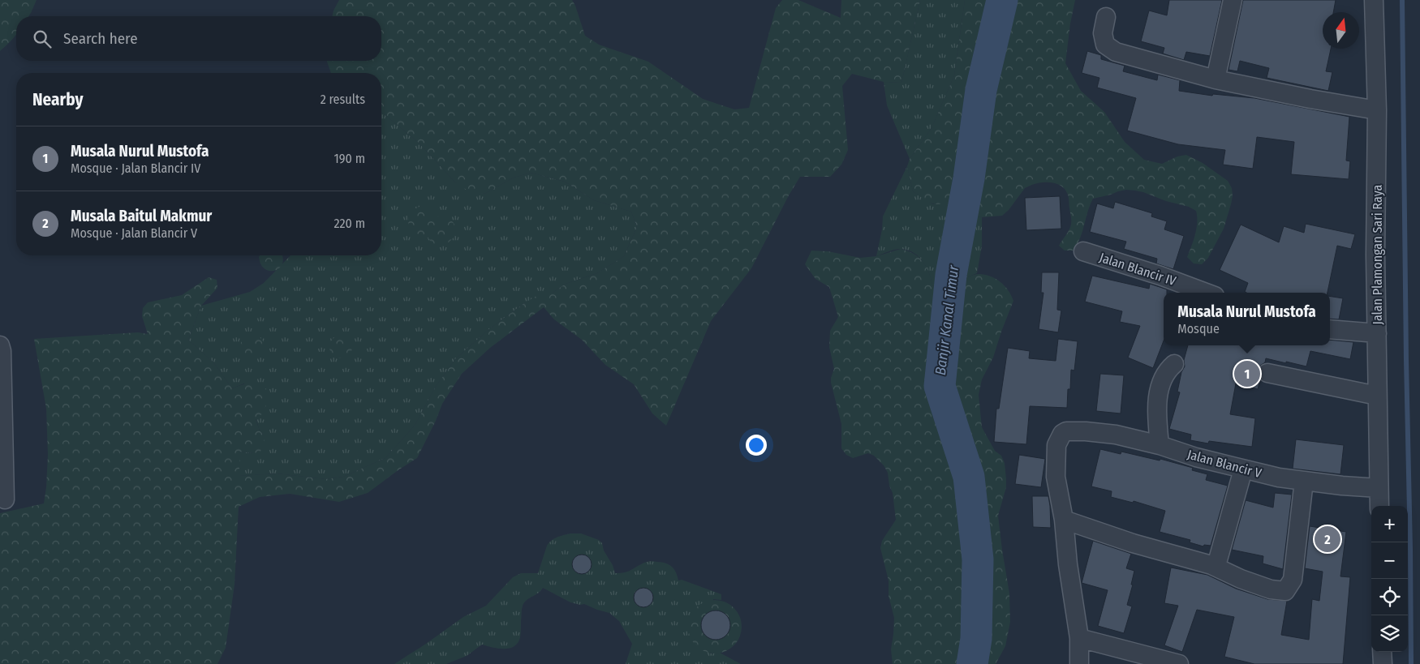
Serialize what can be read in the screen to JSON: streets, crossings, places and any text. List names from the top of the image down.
{
  "streets": {
    "street": ["Jalan Plamongan Sari Raya", "Jalan Blancir IV", "Jalan Blancir V"]
  },
  "crossings": [
    ["Jalan Plamongan Sari Raya", "Jalan Blancir V"]
  ],
  "water": ["Banjir Kanal Timur"],
  "north": "top",
  "page": {
    "search": "Search here",
    "heading": ["Nearby", "2 results"],
    "list": [
      {
        "mark": "1",
        "name": "Musala Nurul Mustofa",
        "note": "Mosque · Jalan Blancir IV",
        "value": "190 m"
      },
      {
        "mark": "2",
        "name": "Musala Baitul Makmur",
        "note": "Mosque · Jalan Blancir V",
        "value": "220 m"
      }
    ],
    "popup": ["Musala Nurul Mustofa", "Mosque"],
    "pins": ["1", "2"],
    "map_buttons": ["+", "−"]
  }
}
